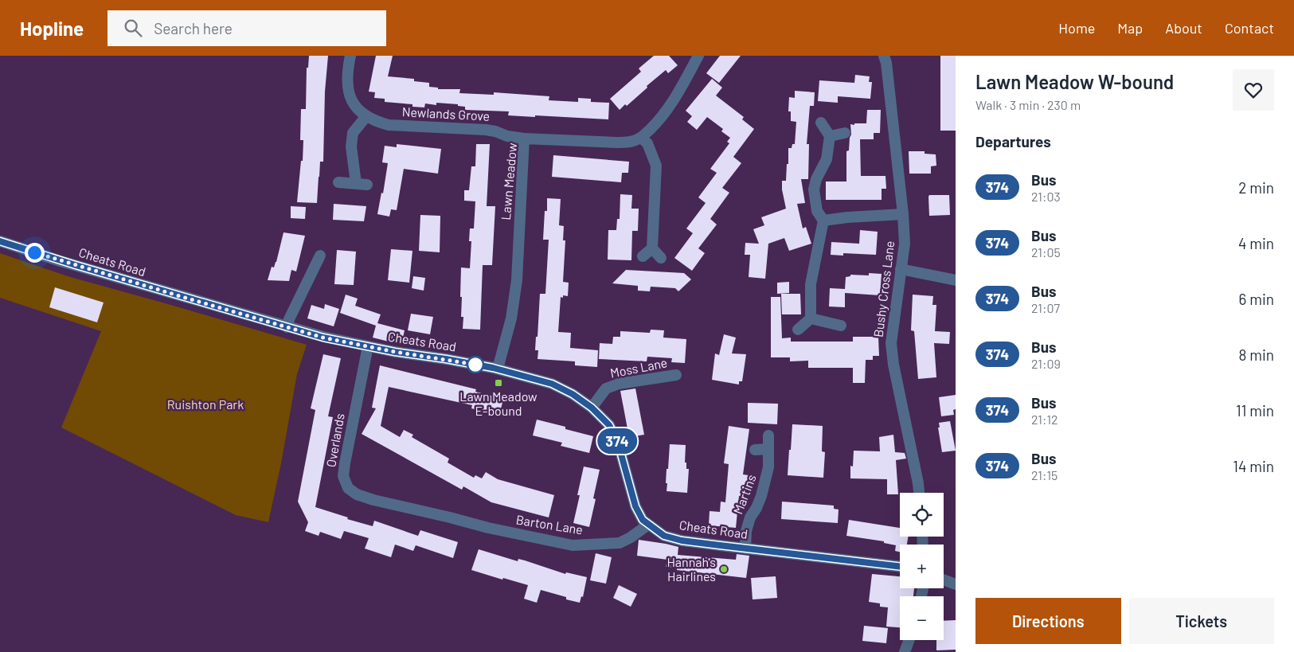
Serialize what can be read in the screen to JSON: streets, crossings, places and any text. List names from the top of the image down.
{
  "streets": {
    "street": [
      "Newlands Grove",
      "Lawn Meadow",
      "Cheats Road",
      "Bushy Cross Lane",
      "Moss Lane",
      "Overlands",
      "Martins",
      "Barton Lane"
    ]
  },
  "crossings": [
    ["Newlands Grove", "Lawn Meadow"],
    ["Lawn Meadow", "Cheats Road"],
    ["Cheats Road", "Moss Lane"],
    ["Cheats Road", "Overlands"],
    ["Cheats Road", "Martins"],
    ["Cheats Road", "Barton Lane"],
    ["Overlands", "Barton Lane"]
  ],
  "parks": ["Ruishton Park"],
  "places": {
    "transit": ["Lawn Meadow E-bound"],
    "other": ["Hannah's Hairlines"]
  },
  "lines": ["bus line 374"],
  "page": {
    "header": "Hopline",
    "search": "Search here",
    "nav": [
      "Home",
      "Map",
      "About",
      "Contact"
    ],
    "on_map": "374",
    "heading": [
      ["Lawn Meadow W-bound", "Walk · 3 min · 230 m"],
      "Departures"
    ],
    "list": [
      {
        "mark": "374",
        "name": "Bus",
        "note": "21:03",
        "value": "2 min"
      },
      {
        "mark": "374",
        "name": "Bus",
        "note": "21:05",
        "value": "4 min"
      },
      {
        "mark": "374",
        "name": "Bus",
        "note": "21:07",
        "value": "6 min"
      },
      {
        "mark": "374",
        "name": "Bus",
        "note": "21:09",
        "value": "8 min"
      },
      {
        "mark": "374",
        "name": "Bus",
        "note": "21:12",
        "value": "11 min"
      },
      {
        "mark": "374",
        "name": "Bus",
        "note": "21:15",
        "value": "14 min"
      }
    ],
    "map_buttons": ["+", "−"],
    "buttons": ["Directions", "Tickets"]
  }
}
